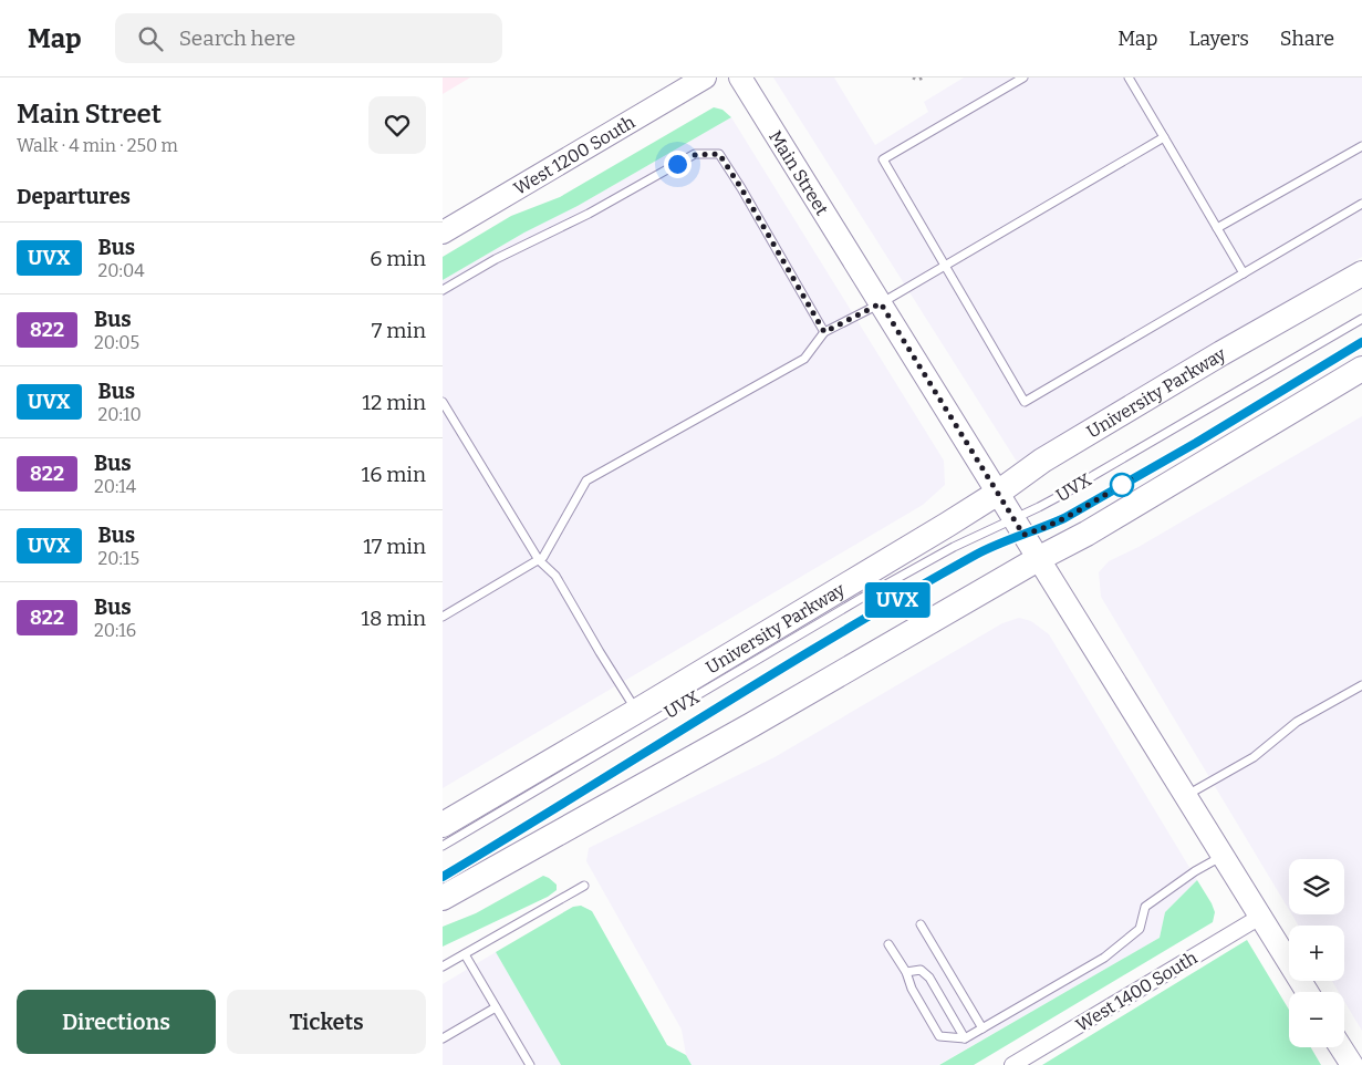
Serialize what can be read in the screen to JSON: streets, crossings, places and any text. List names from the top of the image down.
{
  "streets": {
    "main road": ["University Parkway"],
    "street": ["West 1200 South", "Main Street", "West 1400 South"],
    "lane": ["UVX"]
  },
  "crossings": [
    ["Main Street", "University Parkway"],
    ["Main Street", "UVX"],
    ["Main Street", "West 1400 South"]
  ],
  "lines": ["bus line UVX"],
  "page": {
    "header": "Map",
    "search": "Search here",
    "nav": ["Map", "Layers", "Share"],
    "heading": [
      ["Main Street", "Walk · 4 min · 250 m"],
      "Departures"
    ],
    "on_map": "UVX",
    "list": [
      {
        "mark": "UVX",
        "name": "Bus",
        "note": "20:04",
        "value": "6 min"
      },
      {
        "mark": "822",
        "name": "Bus",
        "note": "20:05",
        "value": "7 min"
      },
      {
        "mark": "UVX",
        "name": "Bus",
        "note": "20:10",
        "value": "12 min"
      },
      {
        "mark": "822",
        "name": "Bus",
        "note": "20:14",
        "value": "16 min"
      },
      {
        "mark": "UVX",
        "name": "Bus",
        "note": "20:15",
        "value": "17 min"
      },
      {
        "mark": "822",
        "name": "Bus",
        "note": "20:16",
        "value": "18 min"
      }
    ],
    "map_buttons": ["+", "−"],
    "buttons": ["Directions", "Tickets"]
  }
}
